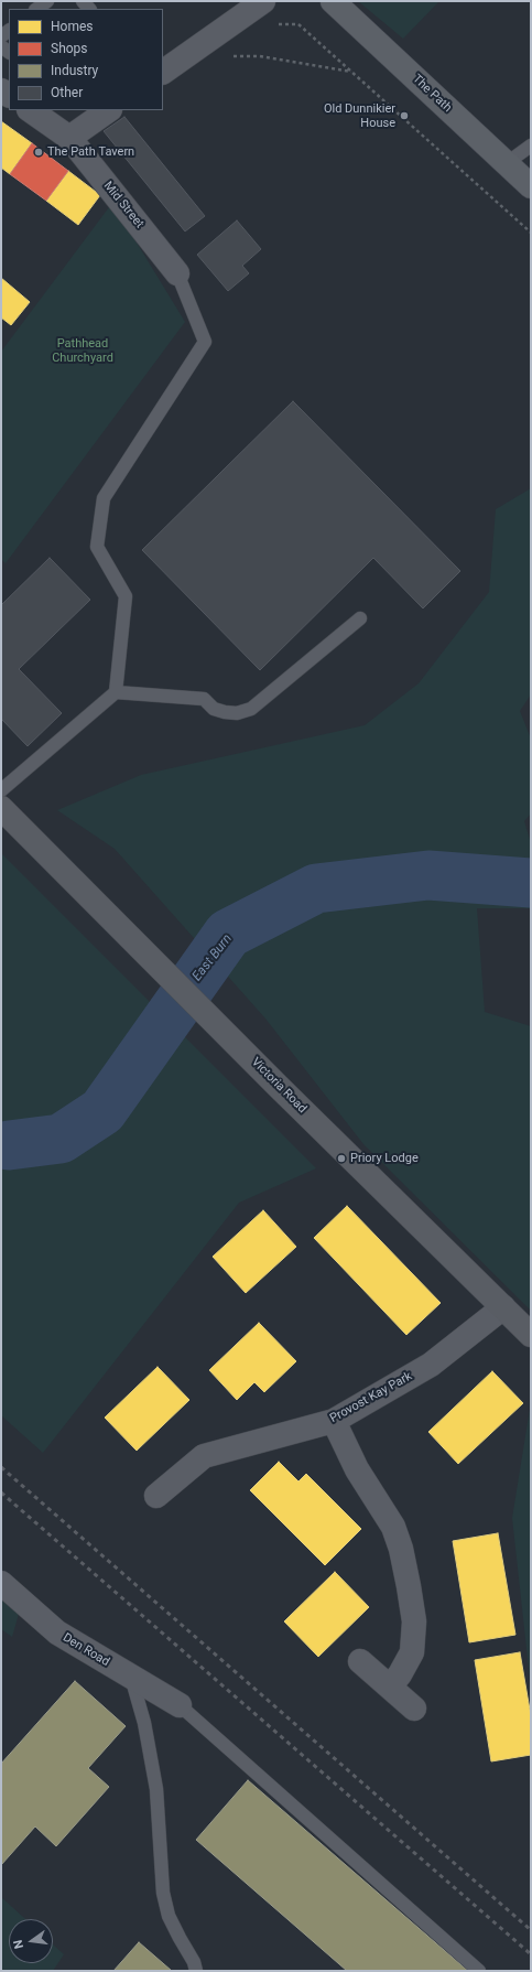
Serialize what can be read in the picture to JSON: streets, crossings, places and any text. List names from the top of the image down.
{
  "streets": {
    "main road": ["The Path", "Victoria Road"],
    "street": ["Mid Street", "Provost Kay Park", "Den Road"]
  },
  "crossings": [
    ["Victoria Road", "Provost Kay Park"]
  ],
  "water": ["East Burn"],
  "parks": ["Pathhead Churchyard"],
  "places": ["Old Dunnikier House", "The Path Tavern", "Priory Lodge"],
  "legend": [
    "Homes",
    "Shops",
    "Industry",
    "Other"
  ],
  "north": "left"
}
